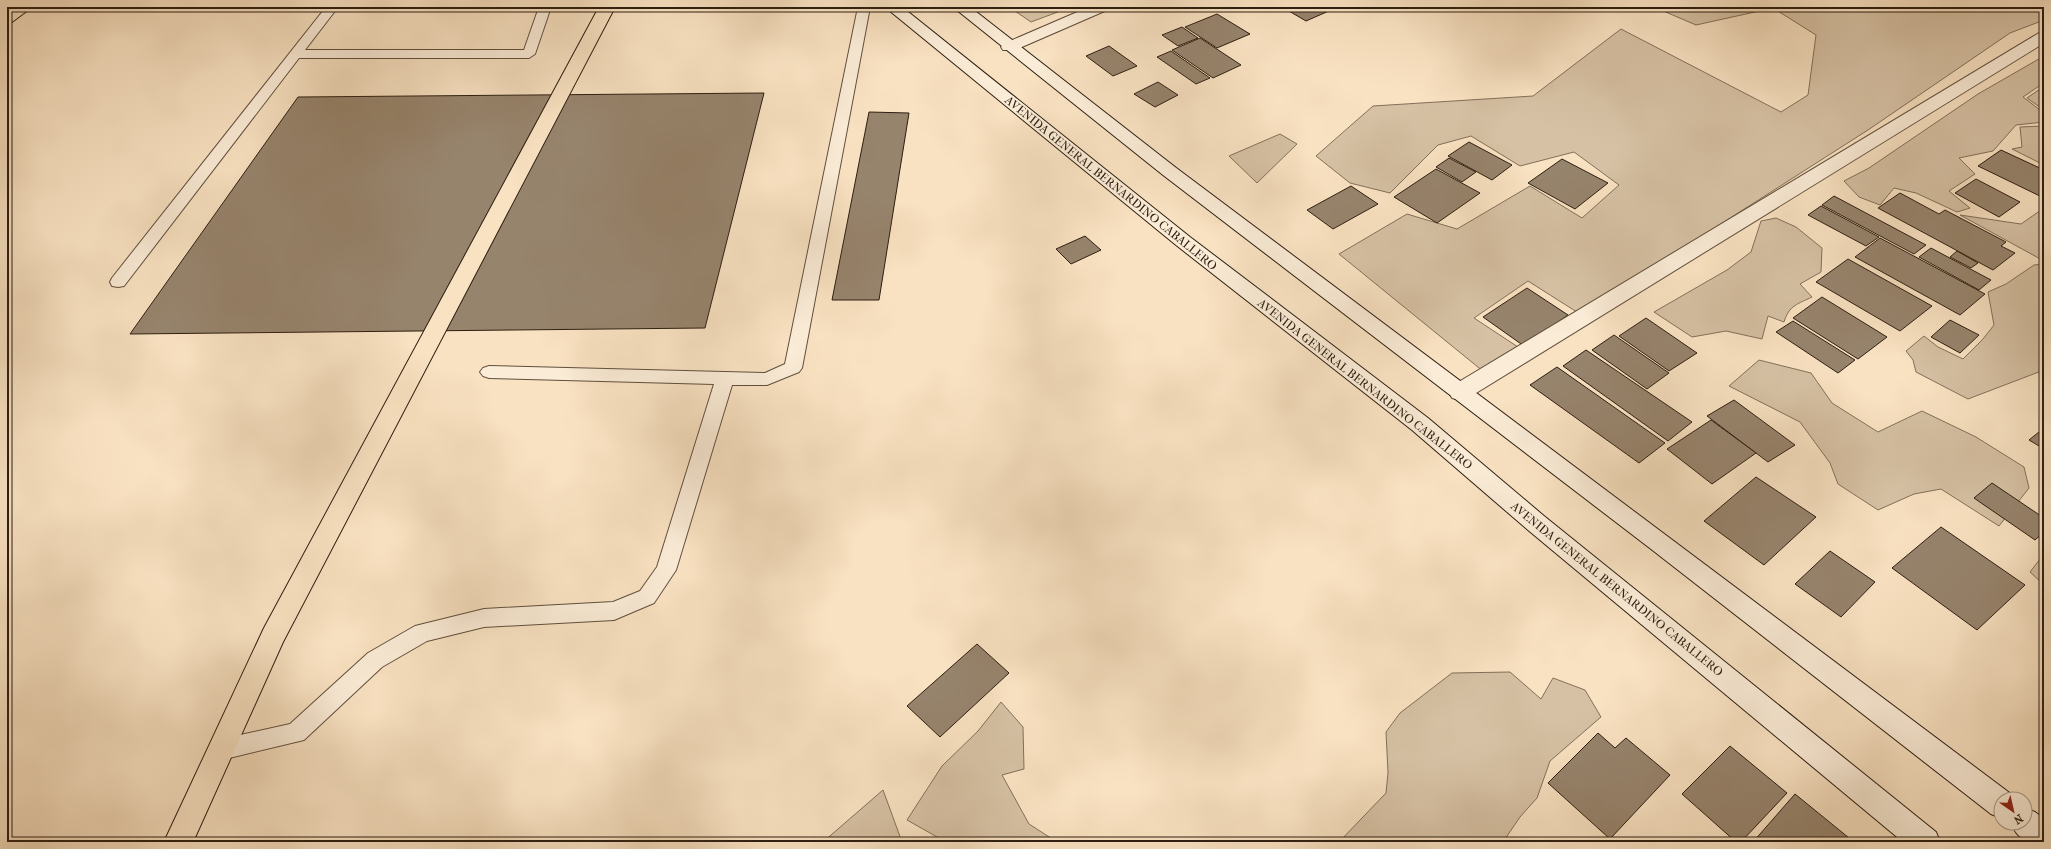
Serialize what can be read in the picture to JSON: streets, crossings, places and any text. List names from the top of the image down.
{
  "streets": {
    "main road": ["AVENIDA GENERAL BERNARDINO CABALLERO"]
  },
  "north": "bottom right"
}
